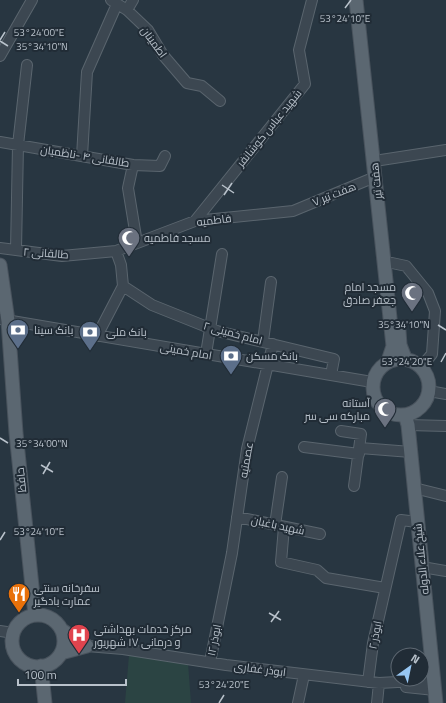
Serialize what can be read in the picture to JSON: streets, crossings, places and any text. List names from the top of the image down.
{
  "streets": {
    "main road": ["هفت تیر", "حافظ", "شیخ علاء الدوله"],
    "street": [
      "اطمینان",
      "شهید عباس کوشانفر",
      "طالقانی ۴ -ناظمیان",
      "هفت تیر ۷",
      "فاطمیه",
      "طالقانی ۲",
      "امام خمینی ۲",
      "امام خمینی",
      "عصمتیه",
      "شهید باغبان",
      "ابوذر ۲",
      "ابوذر ۱۲",
      "ابوذر غفاری"
    ]
  },
  "crossings": [
    ["شهید عباس کوشانفر", "فاطمیه"],
    ["هفت تیر", "هفت تیر ۷"],
    ["هفت تیر", "امام خمینی"],
    ["هفت تیر", "شیخ علاء الدوله"],
    ["هفت تیر ۷", "فاطمیه"],
    ["فاطمیه", "طالقانی ۲"],
    ["امام خمینی ۲", "امام خمینی"],
    ["امام خمینی ۲", "عصمتیه"],
    ["امام خمینی", "عصمتیه"],
    ["امام خمینی", "حافظ"],
    ["امام خمینی", "شیخ علاء الدوله"],
    ["عصمتیه", "شهید باغبان"],
    ["عصمتیه", "ابوذر ۱۲"],
    ["شیخ علاء الدوله", "ابوذر ۲"],
    ["شیخ علاء الدوله", "ابوذر غفاری"],
    ["ابوذر ۲", "ابوذر غفاری"],
    ["ابوذر ۱۲", "ابوذر غفاری"]
  ],
  "places": {
    "mosque": ["مسجد فاطمیه", "مسجد امام جعفر صادق", "آستانه مبارکه سی سر"],
    "bank": ["بانک سینا", "بانک ملی", "بانک مسکن"],
    "restaurant": ["سفرخانه سنتی عمارت بادگیر"],
    "hospital": ["مرکز خدمات بهداشتی و درمانی ۱۷ شهریور"]
  },
  "scale_bar": "100 m",
  "north": "top right",
  "coordinates": [
    "53°24'10\"E",
    "53°24'00\"E",
    "35°34'10\"N",
    "53°24'20\"E",
    "35°34'00\"N"
  ]
}
